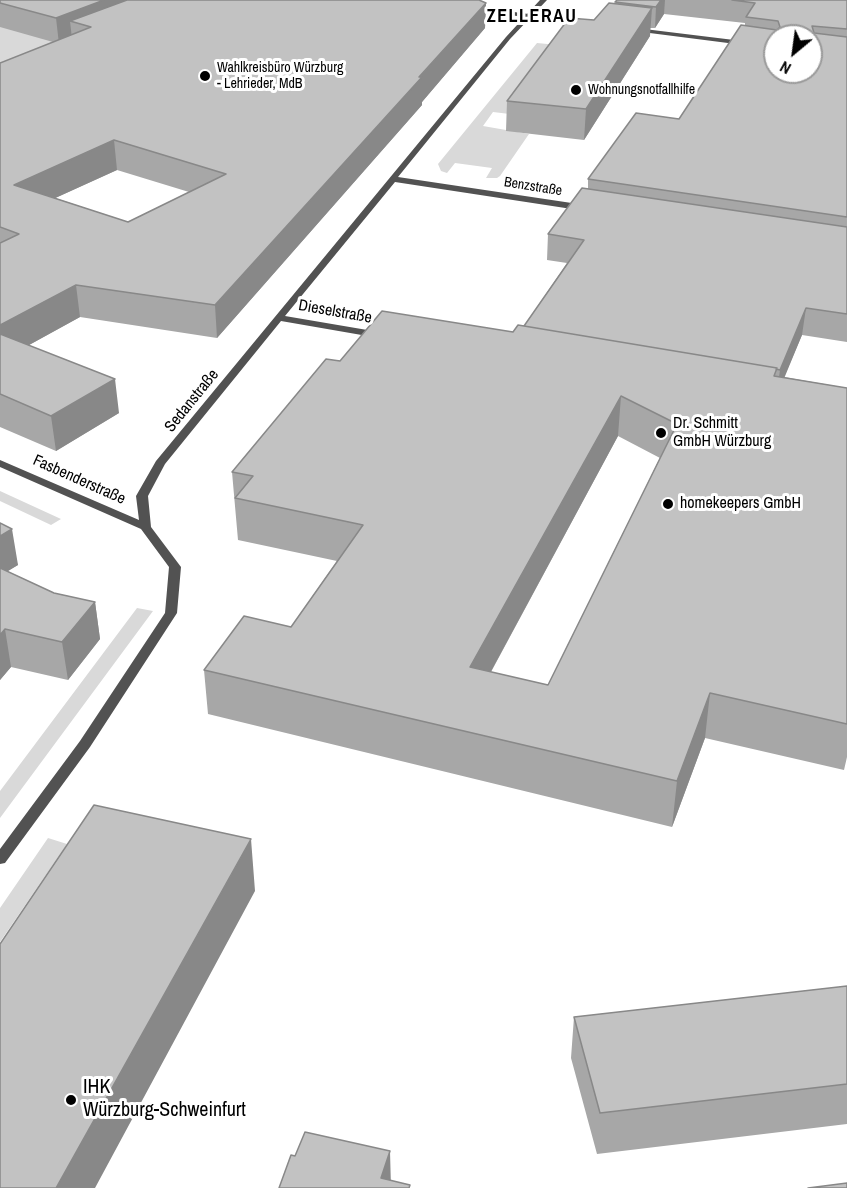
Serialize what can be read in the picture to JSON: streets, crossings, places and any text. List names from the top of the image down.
{
  "streets": {
    "street": [
      "Benzstraße",
      "Dieselstraße",
      "Sedanstraße",
      "Fasbenderstraße"
    ]
  },
  "crossings": [
    ["Benzstraße", "Sedanstraße"],
    ["Dieselstraße", "Sedanstraße"],
    ["Sedanstraße", "Fasbenderstraße"]
  ],
  "districts": ["ZELLERAU"],
  "places": [
    "Wahlkreisbüro Würzburg - Lehrieder, MdB",
    "Wohnungsnotfallhilfe",
    "Dr. Schmitt GmbH Würzburg",
    "homekeepers GmbH",
    "IHK Würzburg-Schweinfurt"
  ],
  "north": "bottom left"
}
